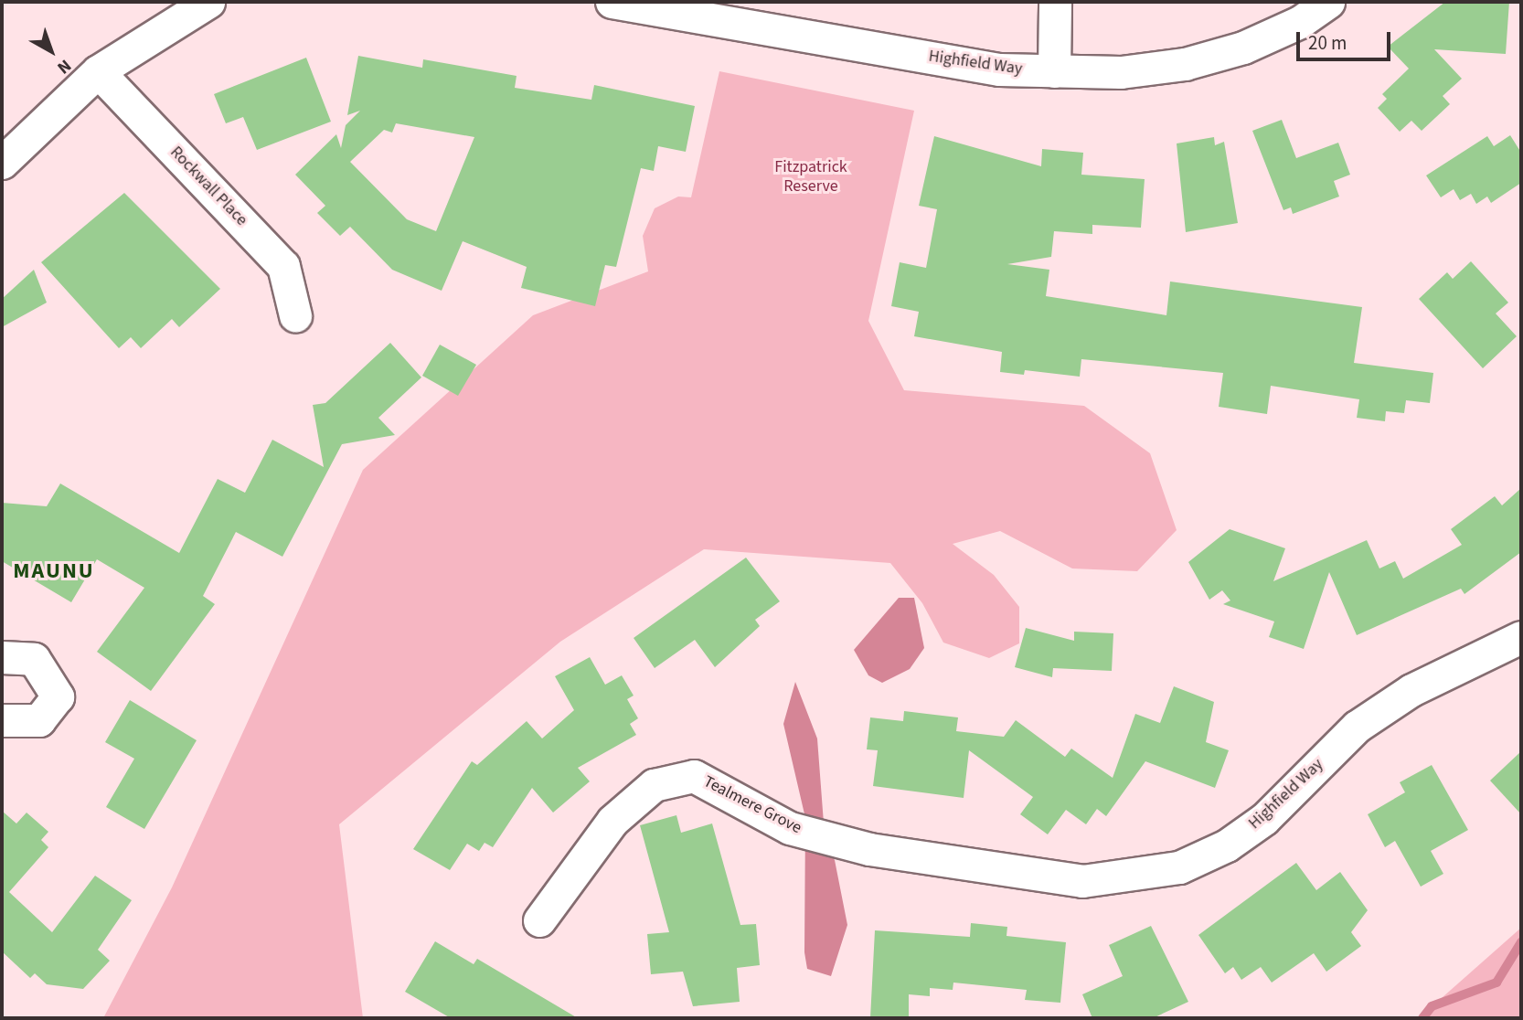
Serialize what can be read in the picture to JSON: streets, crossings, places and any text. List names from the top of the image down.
{
  "streets": {
    "street": ["Highfield Way", "Rockwall Place", "Tealmere Grove"]
  },
  "crossings": [
    ["Highfield Way", "Tealmere Grove"]
  ],
  "districts": ["MAUNU"],
  "parks": ["Fitzpatrick Reserve"],
  "scale_bar": "20 m",
  "north": "bottom right"
}
